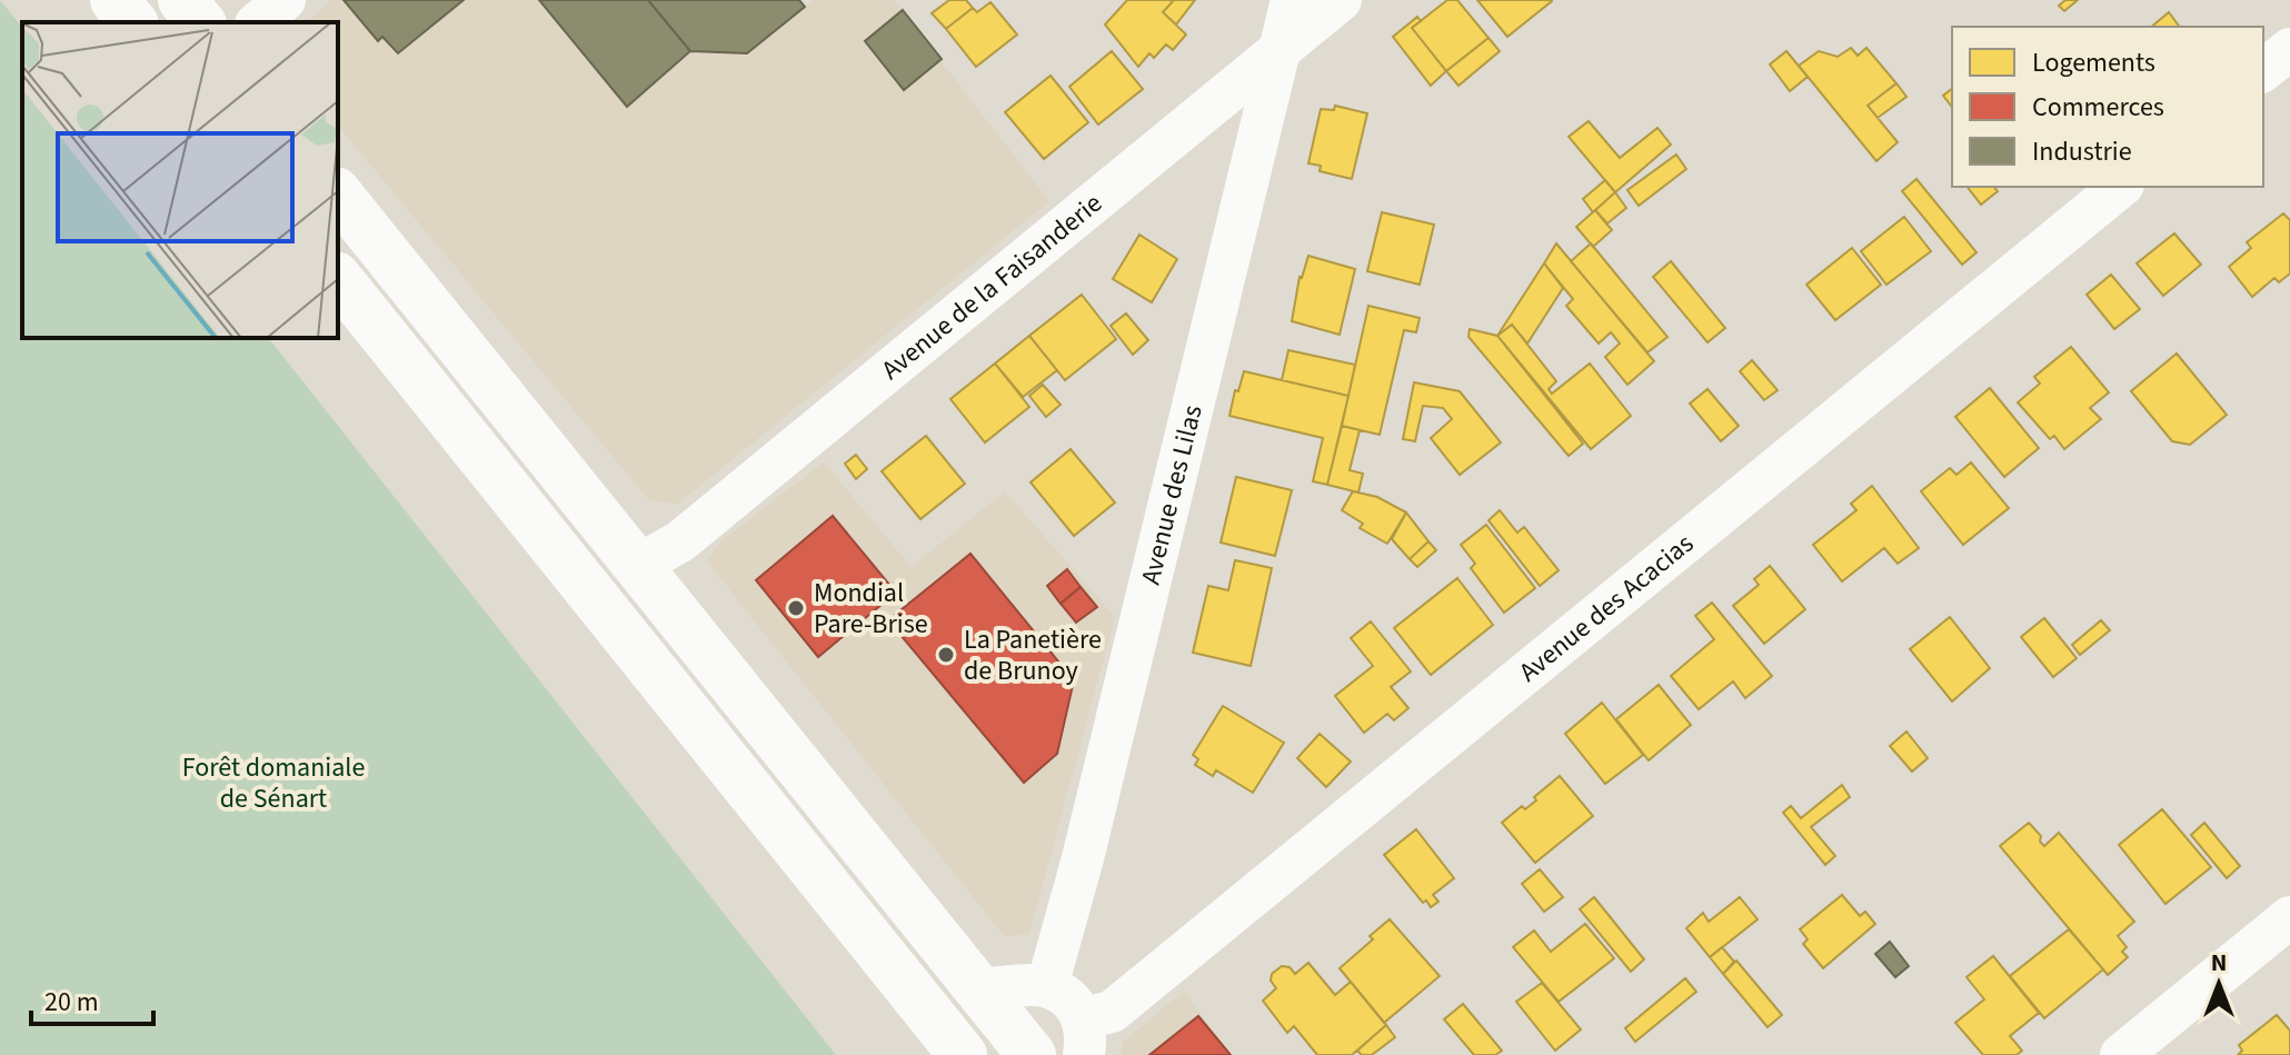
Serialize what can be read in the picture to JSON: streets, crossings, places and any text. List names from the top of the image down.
{
  "streets": {
    "street": ["Avenue de la Faisanderie", "Avenue des Lilas", "Avenue des Acacias"]
  },
  "crossings": [
    ["Avenue de la Faisanderie", "Avenue des Lilas"]
  ],
  "parks": ["Forêt domaniale de Sénart"],
  "places": ["Mondial Pare-Brise", "La Panetière de Brunoy"],
  "legend": ["Logements", "Commerces", "Industrie"],
  "scale_bar": "20 m",
  "north": "top"
}
